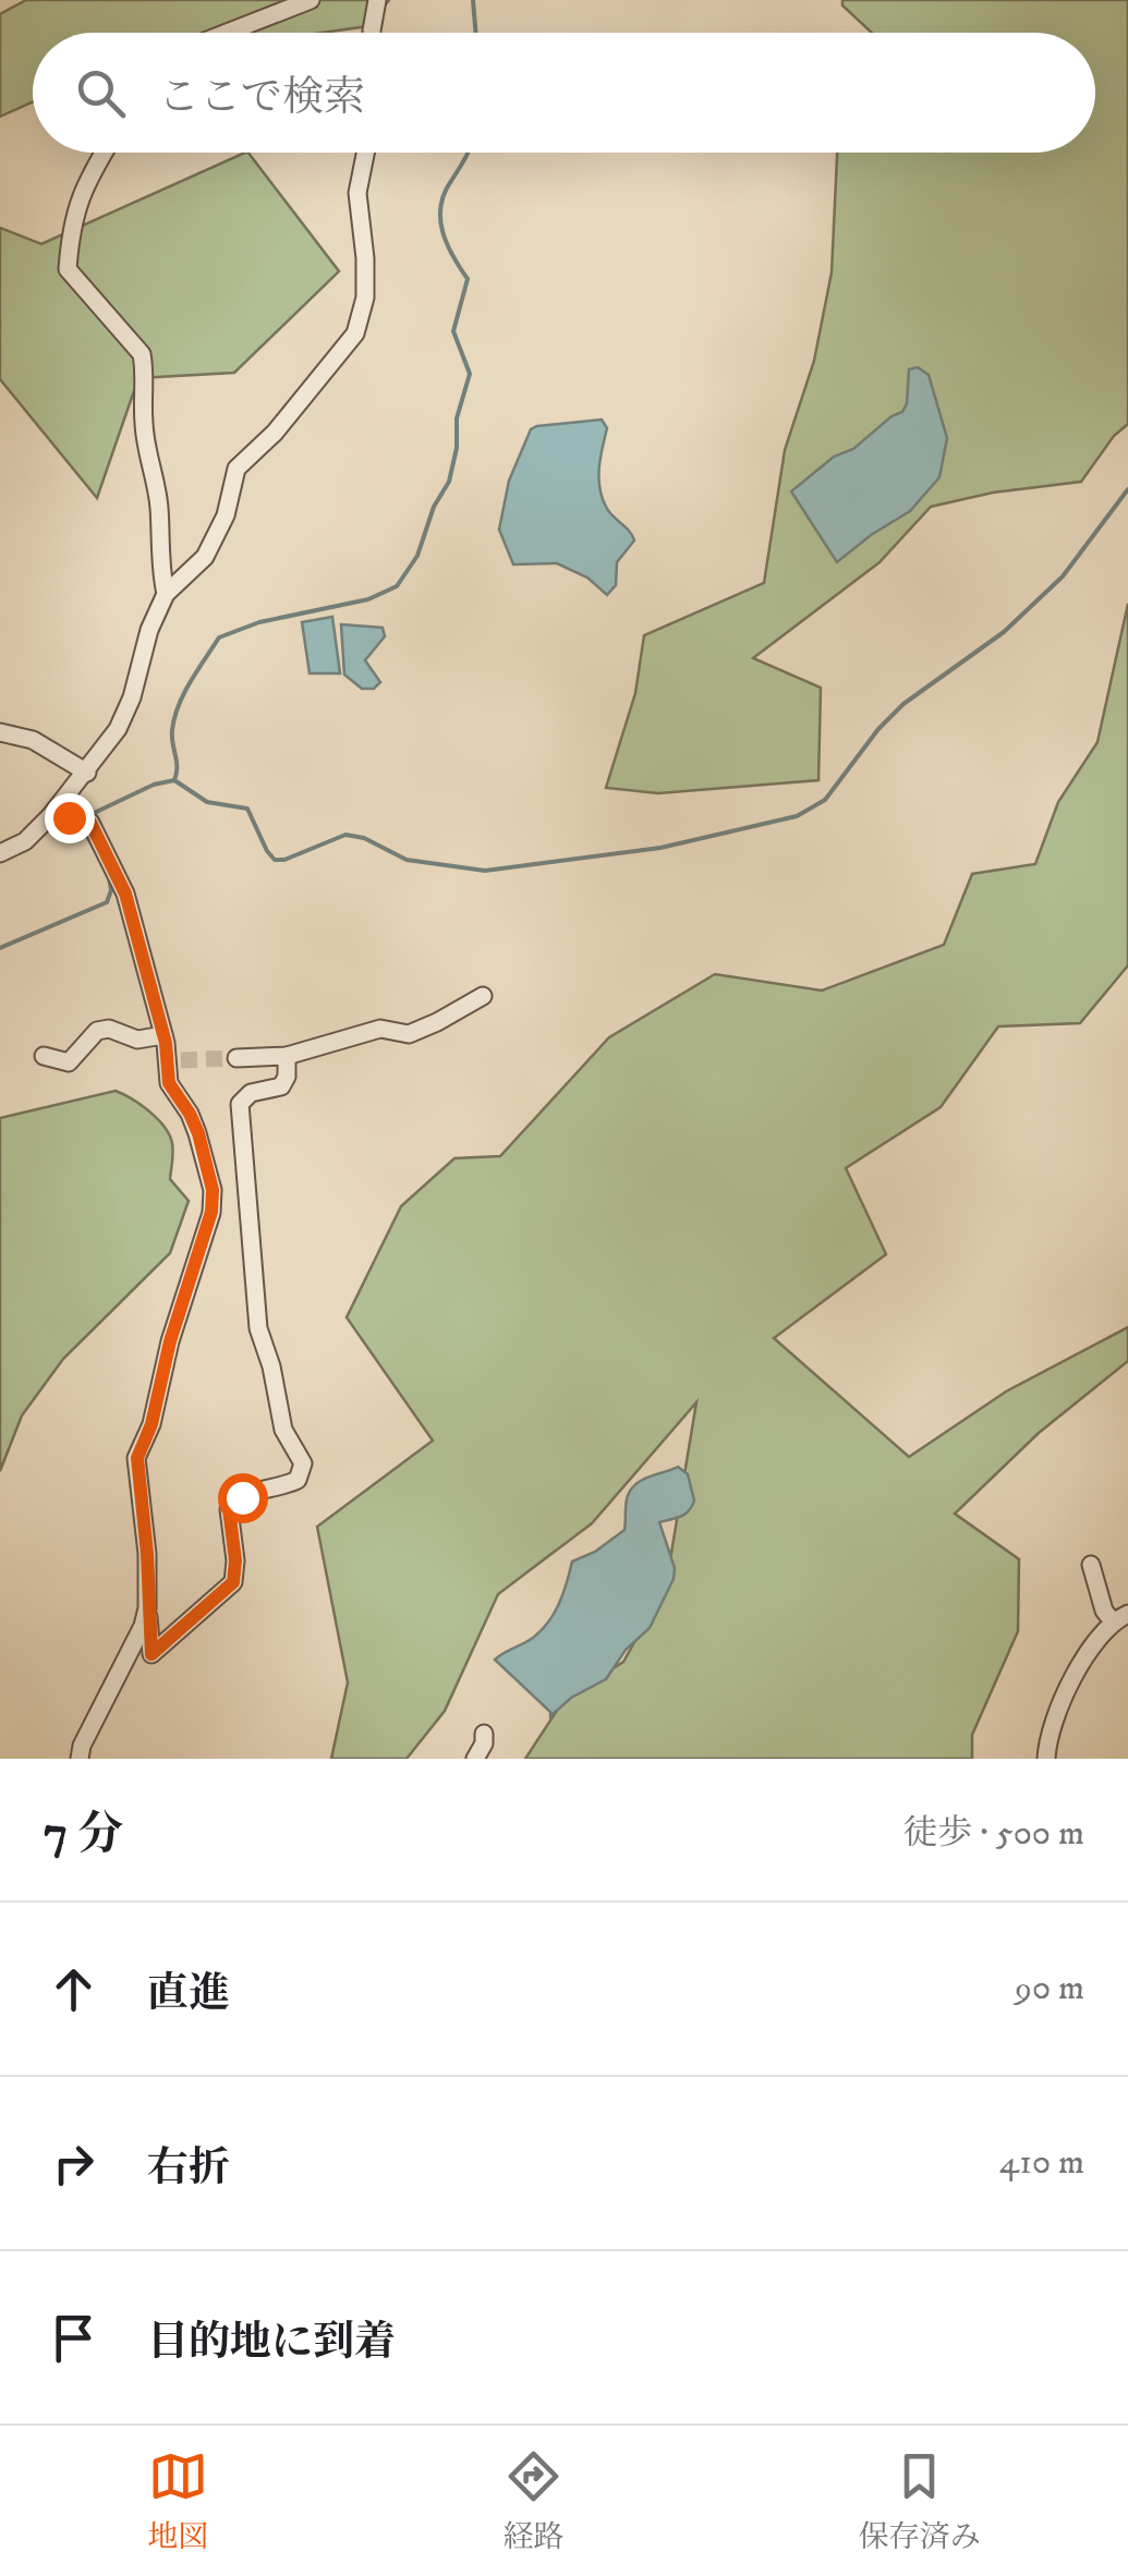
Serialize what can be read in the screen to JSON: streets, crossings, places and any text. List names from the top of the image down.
{
  "page": {
    "search": "ここで検索",
    "heading": ["7 分", "徒歩 · 500 m"],
    "list": [
      ["直進", "90 m"],
      ["右折", "410 m"],
      "目的地に到着"
    ],
    "nav": ["地図", "経路", "保存済み"]
  }
}
